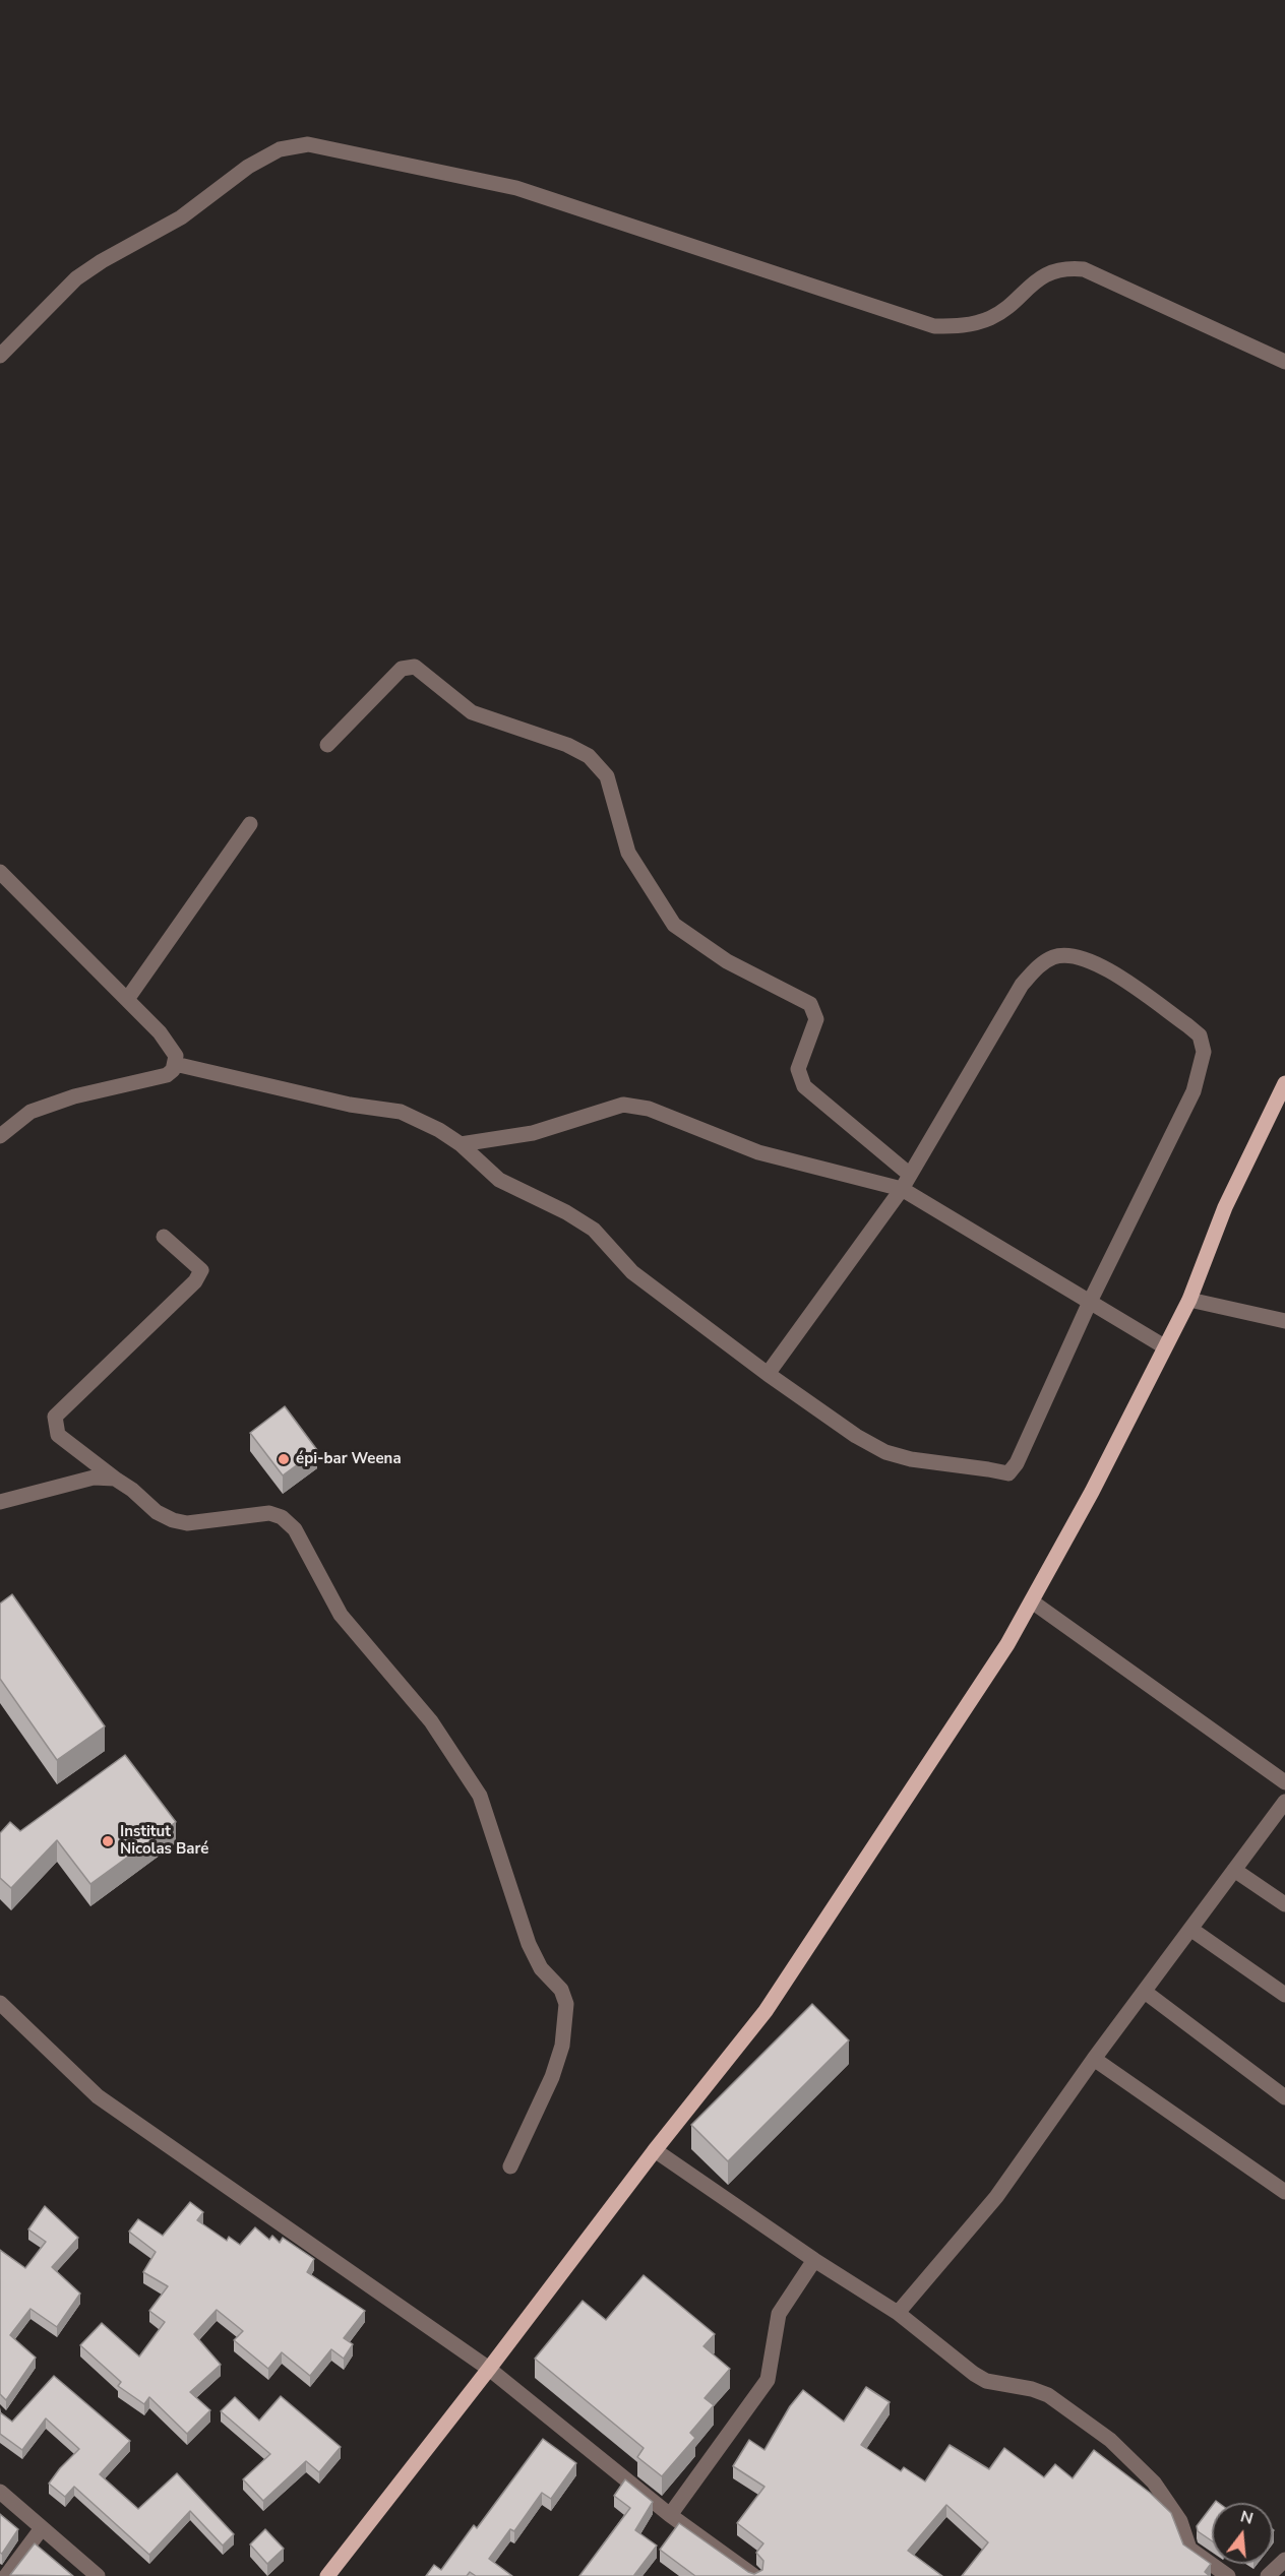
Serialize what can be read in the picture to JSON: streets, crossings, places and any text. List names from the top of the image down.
{
  "places": ["épi-bar Weena", "Institut Nicolas Baré"],
  "north": "top"
}
